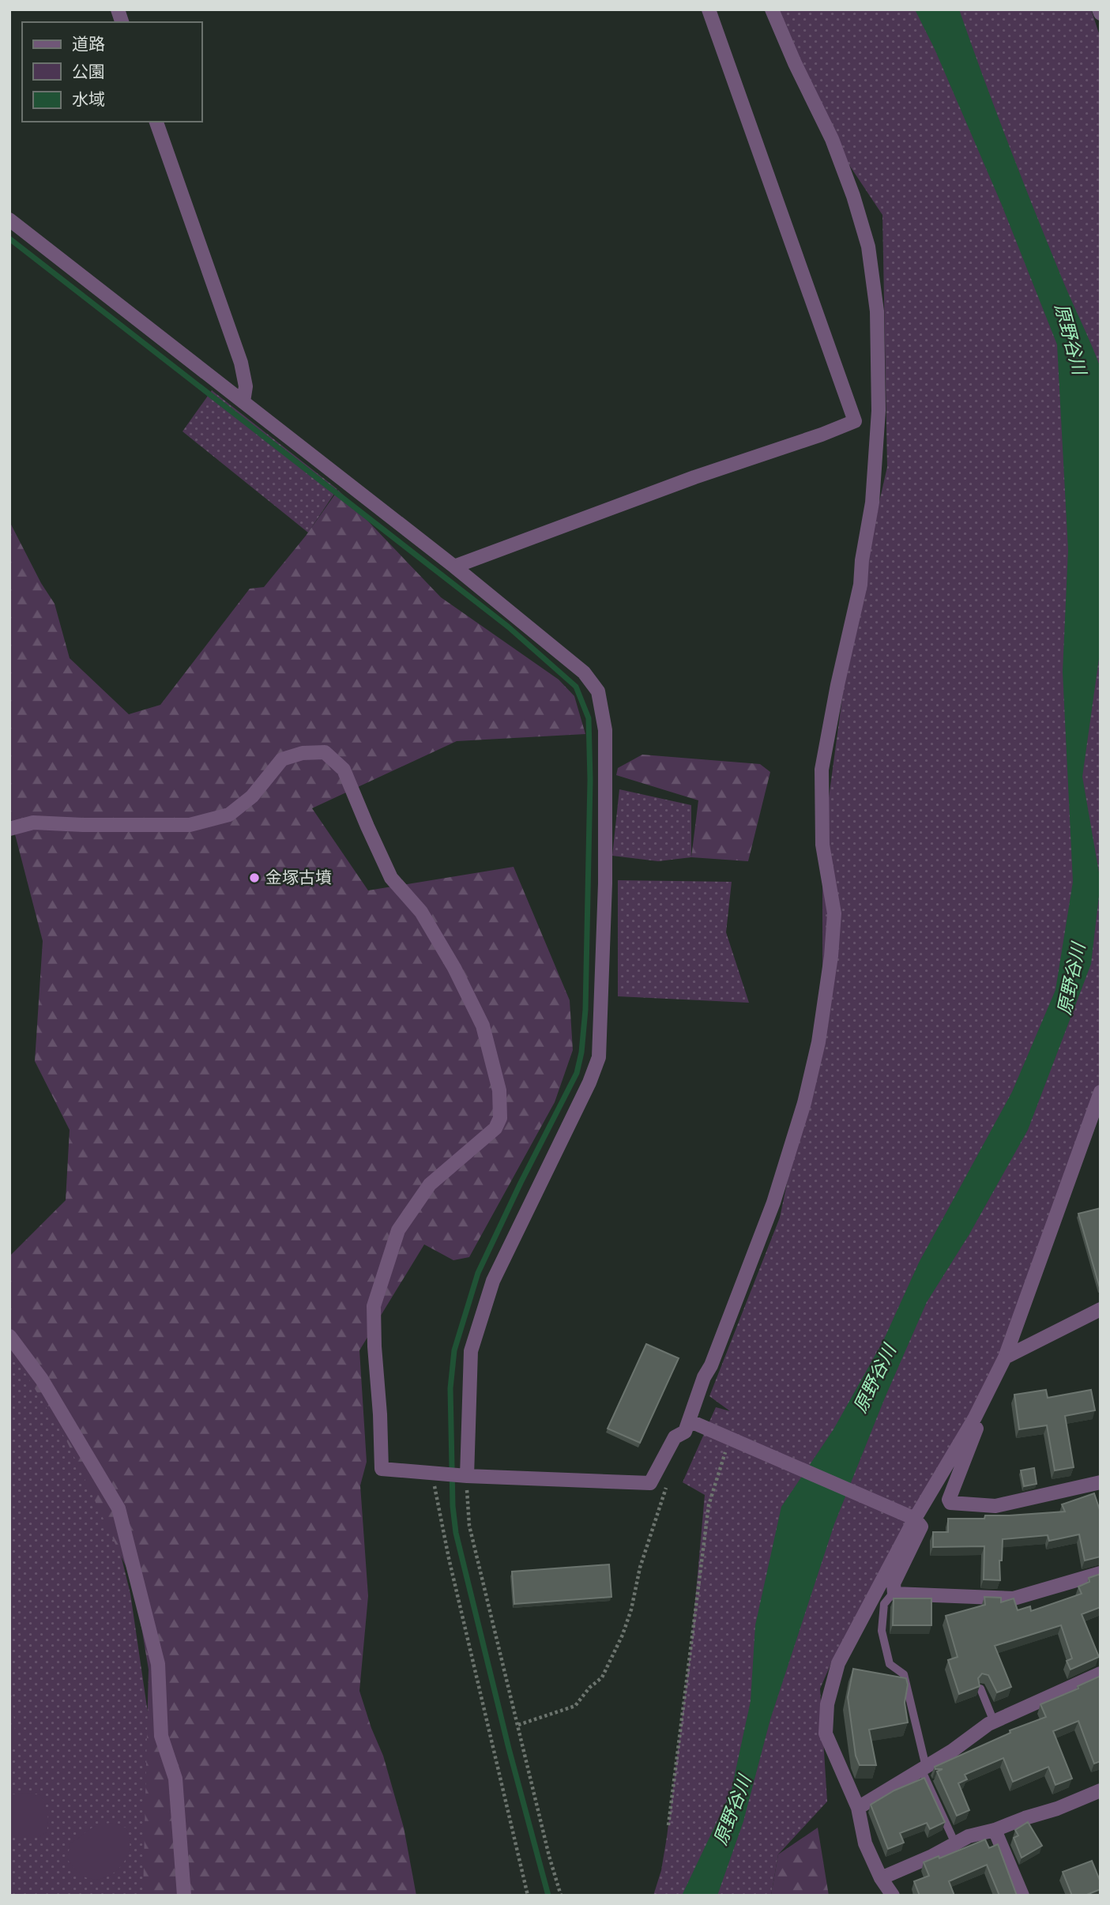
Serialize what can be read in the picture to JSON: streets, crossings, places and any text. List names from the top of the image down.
{
  "water": ["原野谷川"],
  "places": ["金塚古墳"],
  "legend": ["道路", "公園", "水域"]
}
